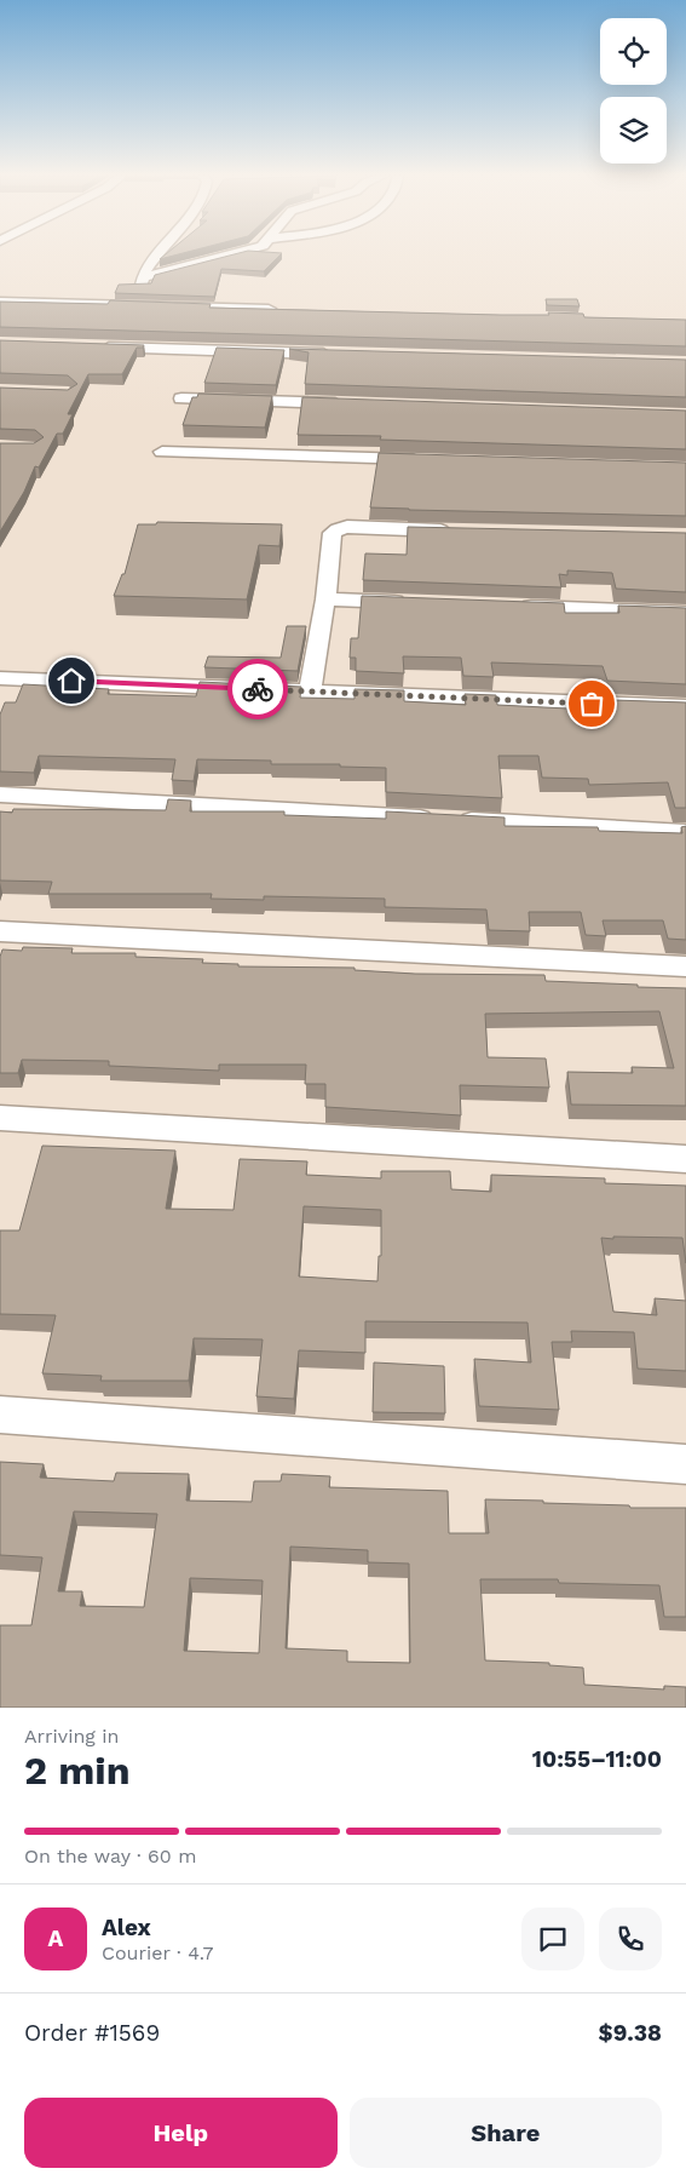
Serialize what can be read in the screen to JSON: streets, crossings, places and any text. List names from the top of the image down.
{
  "page": {
    "heading": ["2 min", "Arriving in", "10:55–11:00"],
    "panel": [
      "Alex",
      "Courier · 4.7",
      "Order #1569",
      "$9.38"
    ],
    "bar": "On the way · 60 m",
    "round": "A",
    "buttons": ["Help", "Share"]
  }
}
